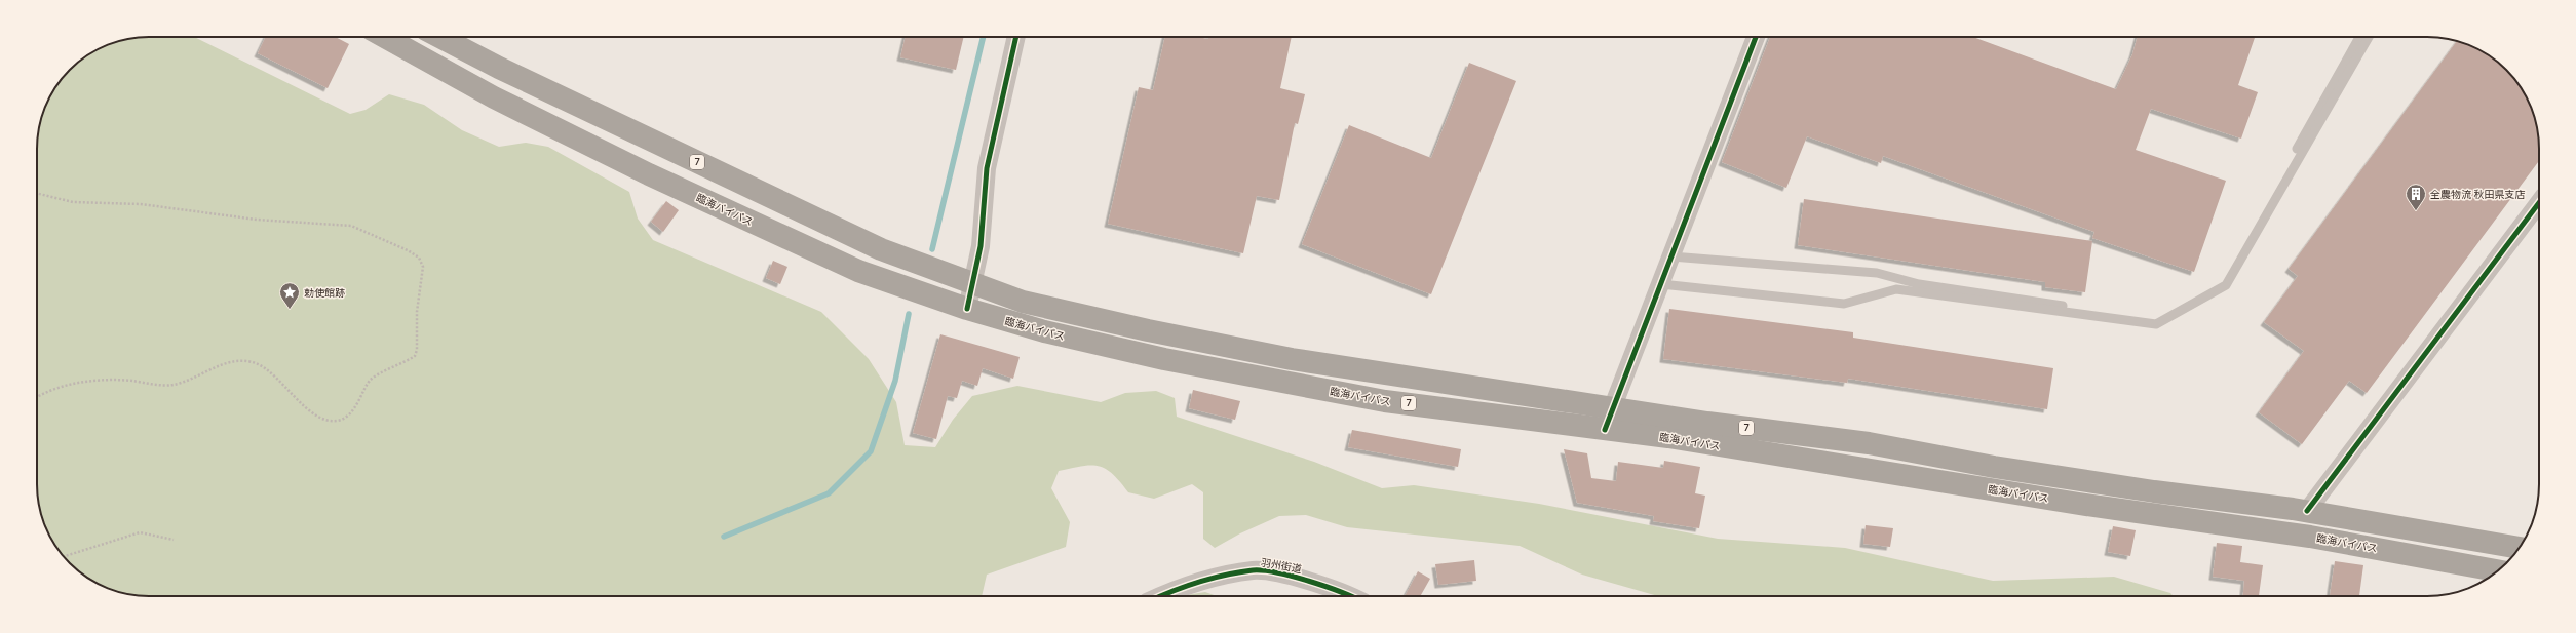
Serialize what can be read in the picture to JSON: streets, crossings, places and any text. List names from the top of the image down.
{
  "streets": {
    "highway": ["7", "臨海バイパス"],
    "street": ["羽州街道"]
  },
  "places": {
    "building": ["全農物流 秋田県支店"],
    "place": ["勅使館跡"]
  }
}
